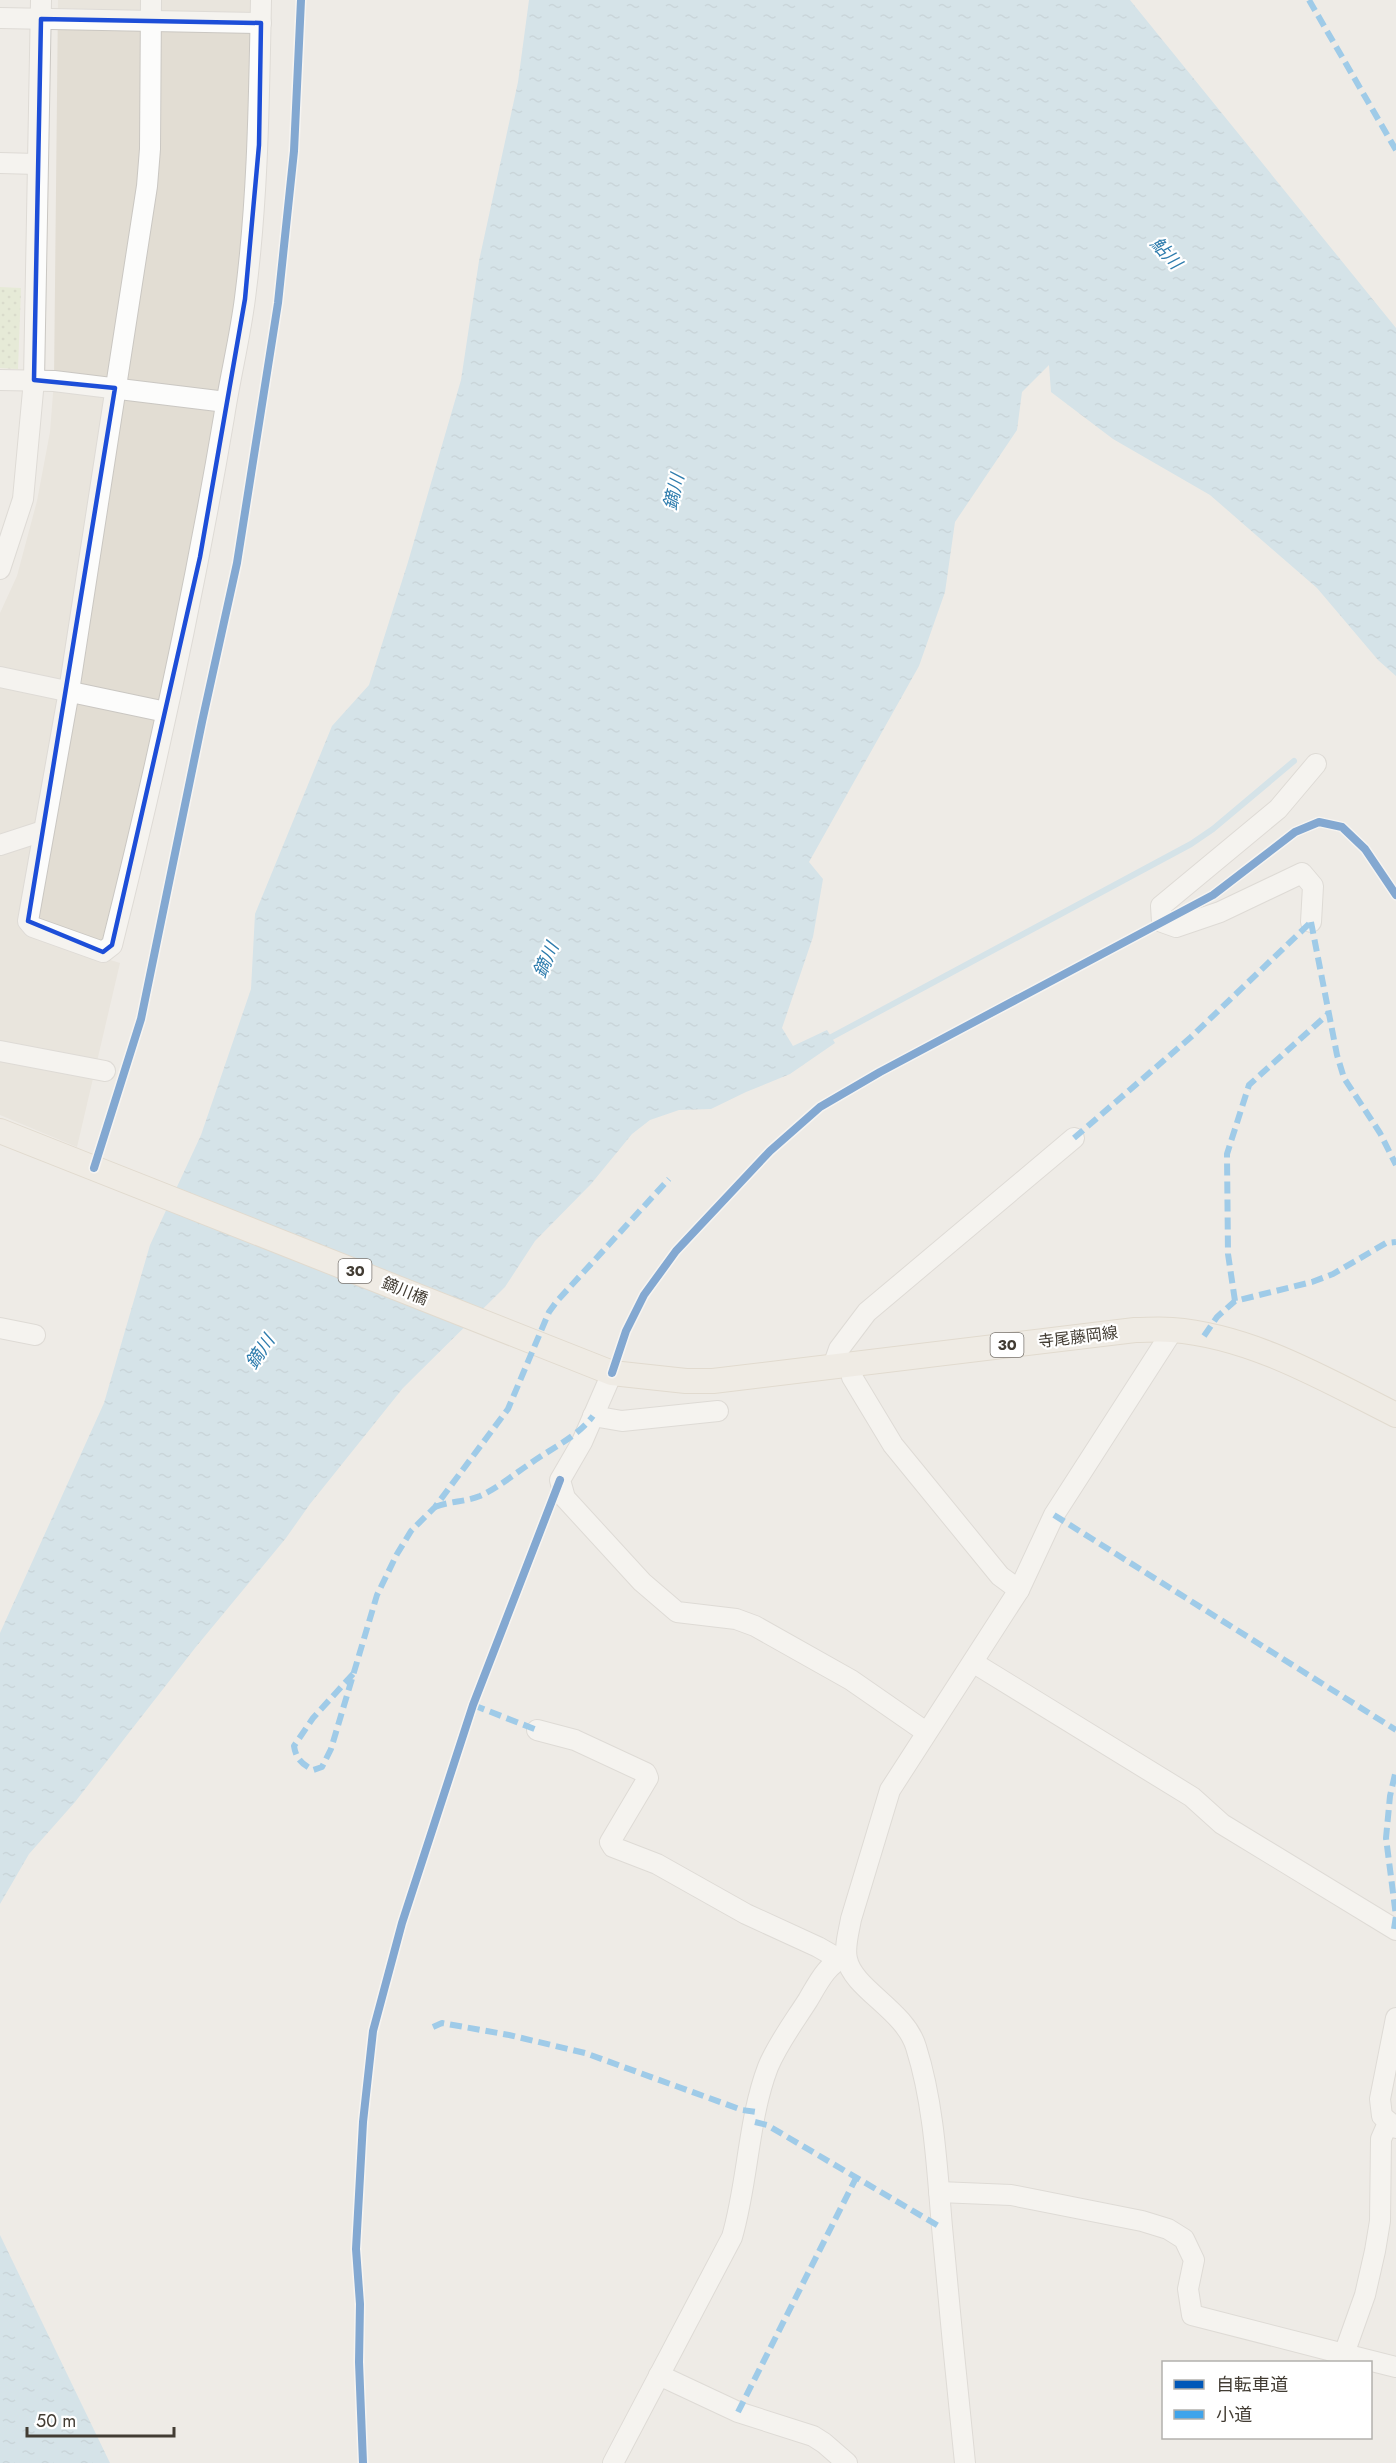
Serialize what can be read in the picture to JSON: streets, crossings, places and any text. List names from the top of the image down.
{
  "streets": {
    "main road": ["30", "鏑川橋", "寺尾藤岡線"]
  },
  "crossings": [
    ["鏑川橋", "寺尾藤岡線"]
  ],
  "water": ["鮎川", "鏑川"],
  "legend": ["自転車道", "小道"],
  "scale_bar": "50 m"
}
